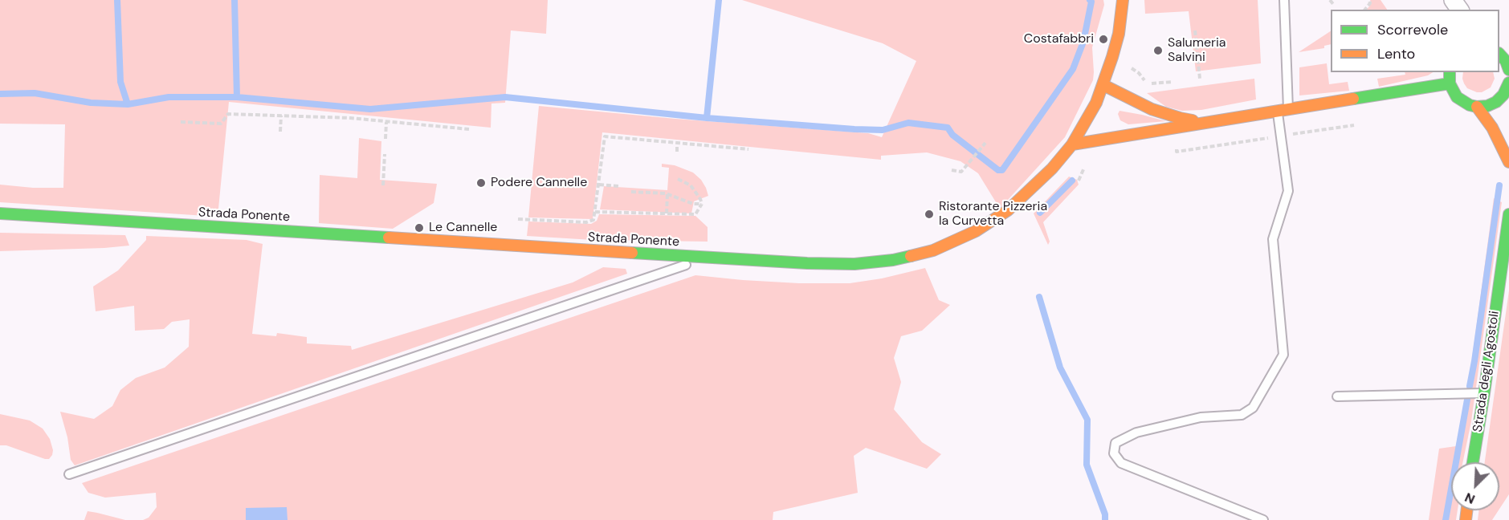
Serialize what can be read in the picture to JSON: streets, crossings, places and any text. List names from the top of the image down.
{
  "streets": {
    "main road": ["Strada Ponente", "Strada degli Agostoli"]
  },
  "places": [
    "Costafabbri",
    "Salumeria Salvini",
    "Podere Cannelle",
    "Ristorante Pizzeria la Curvetta",
    "Le Cannelle"
  ],
  "legend": ["Scorrevole", "Lento"],
  "north": "bottom left"
}
